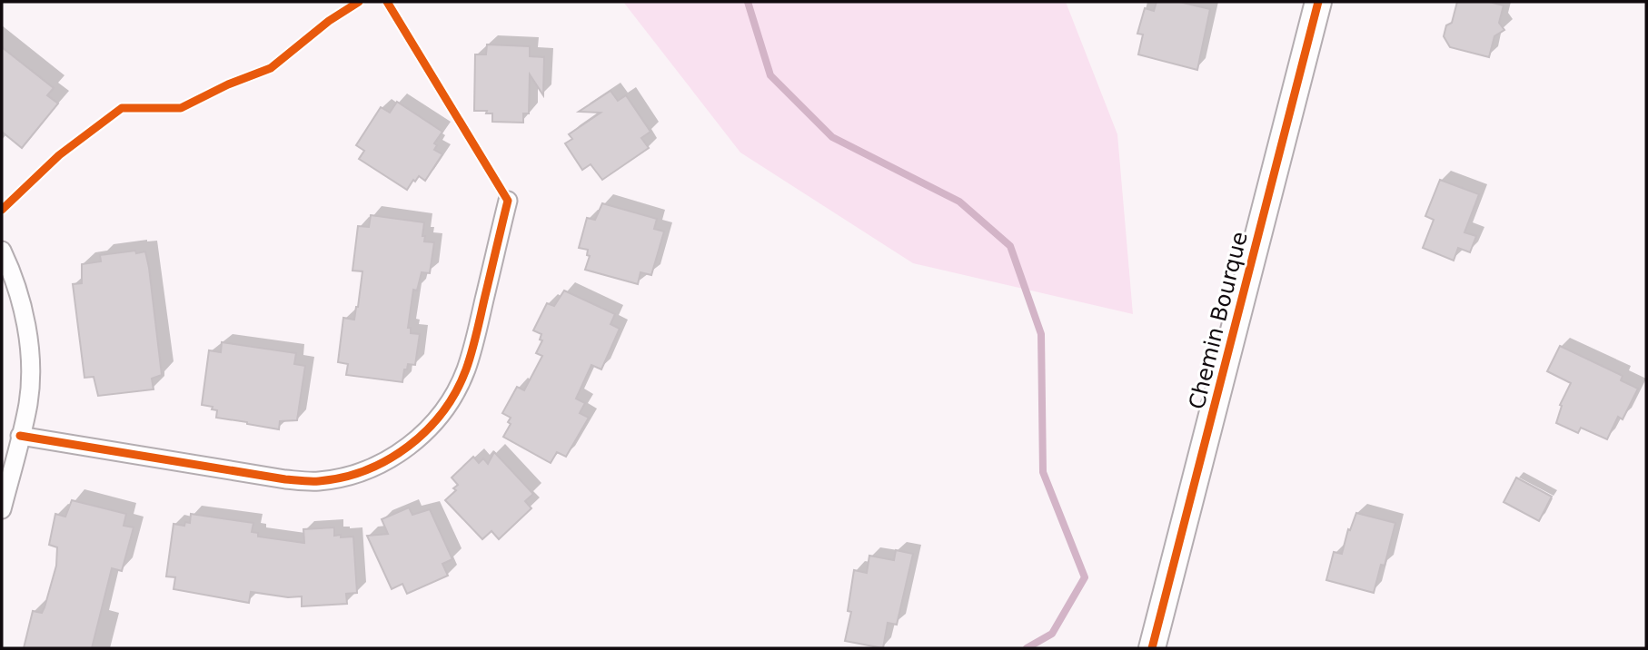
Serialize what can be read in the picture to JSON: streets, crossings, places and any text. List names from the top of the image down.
{
  "streets": {
    "street": ["Chemin Bourque"]
  }
}
